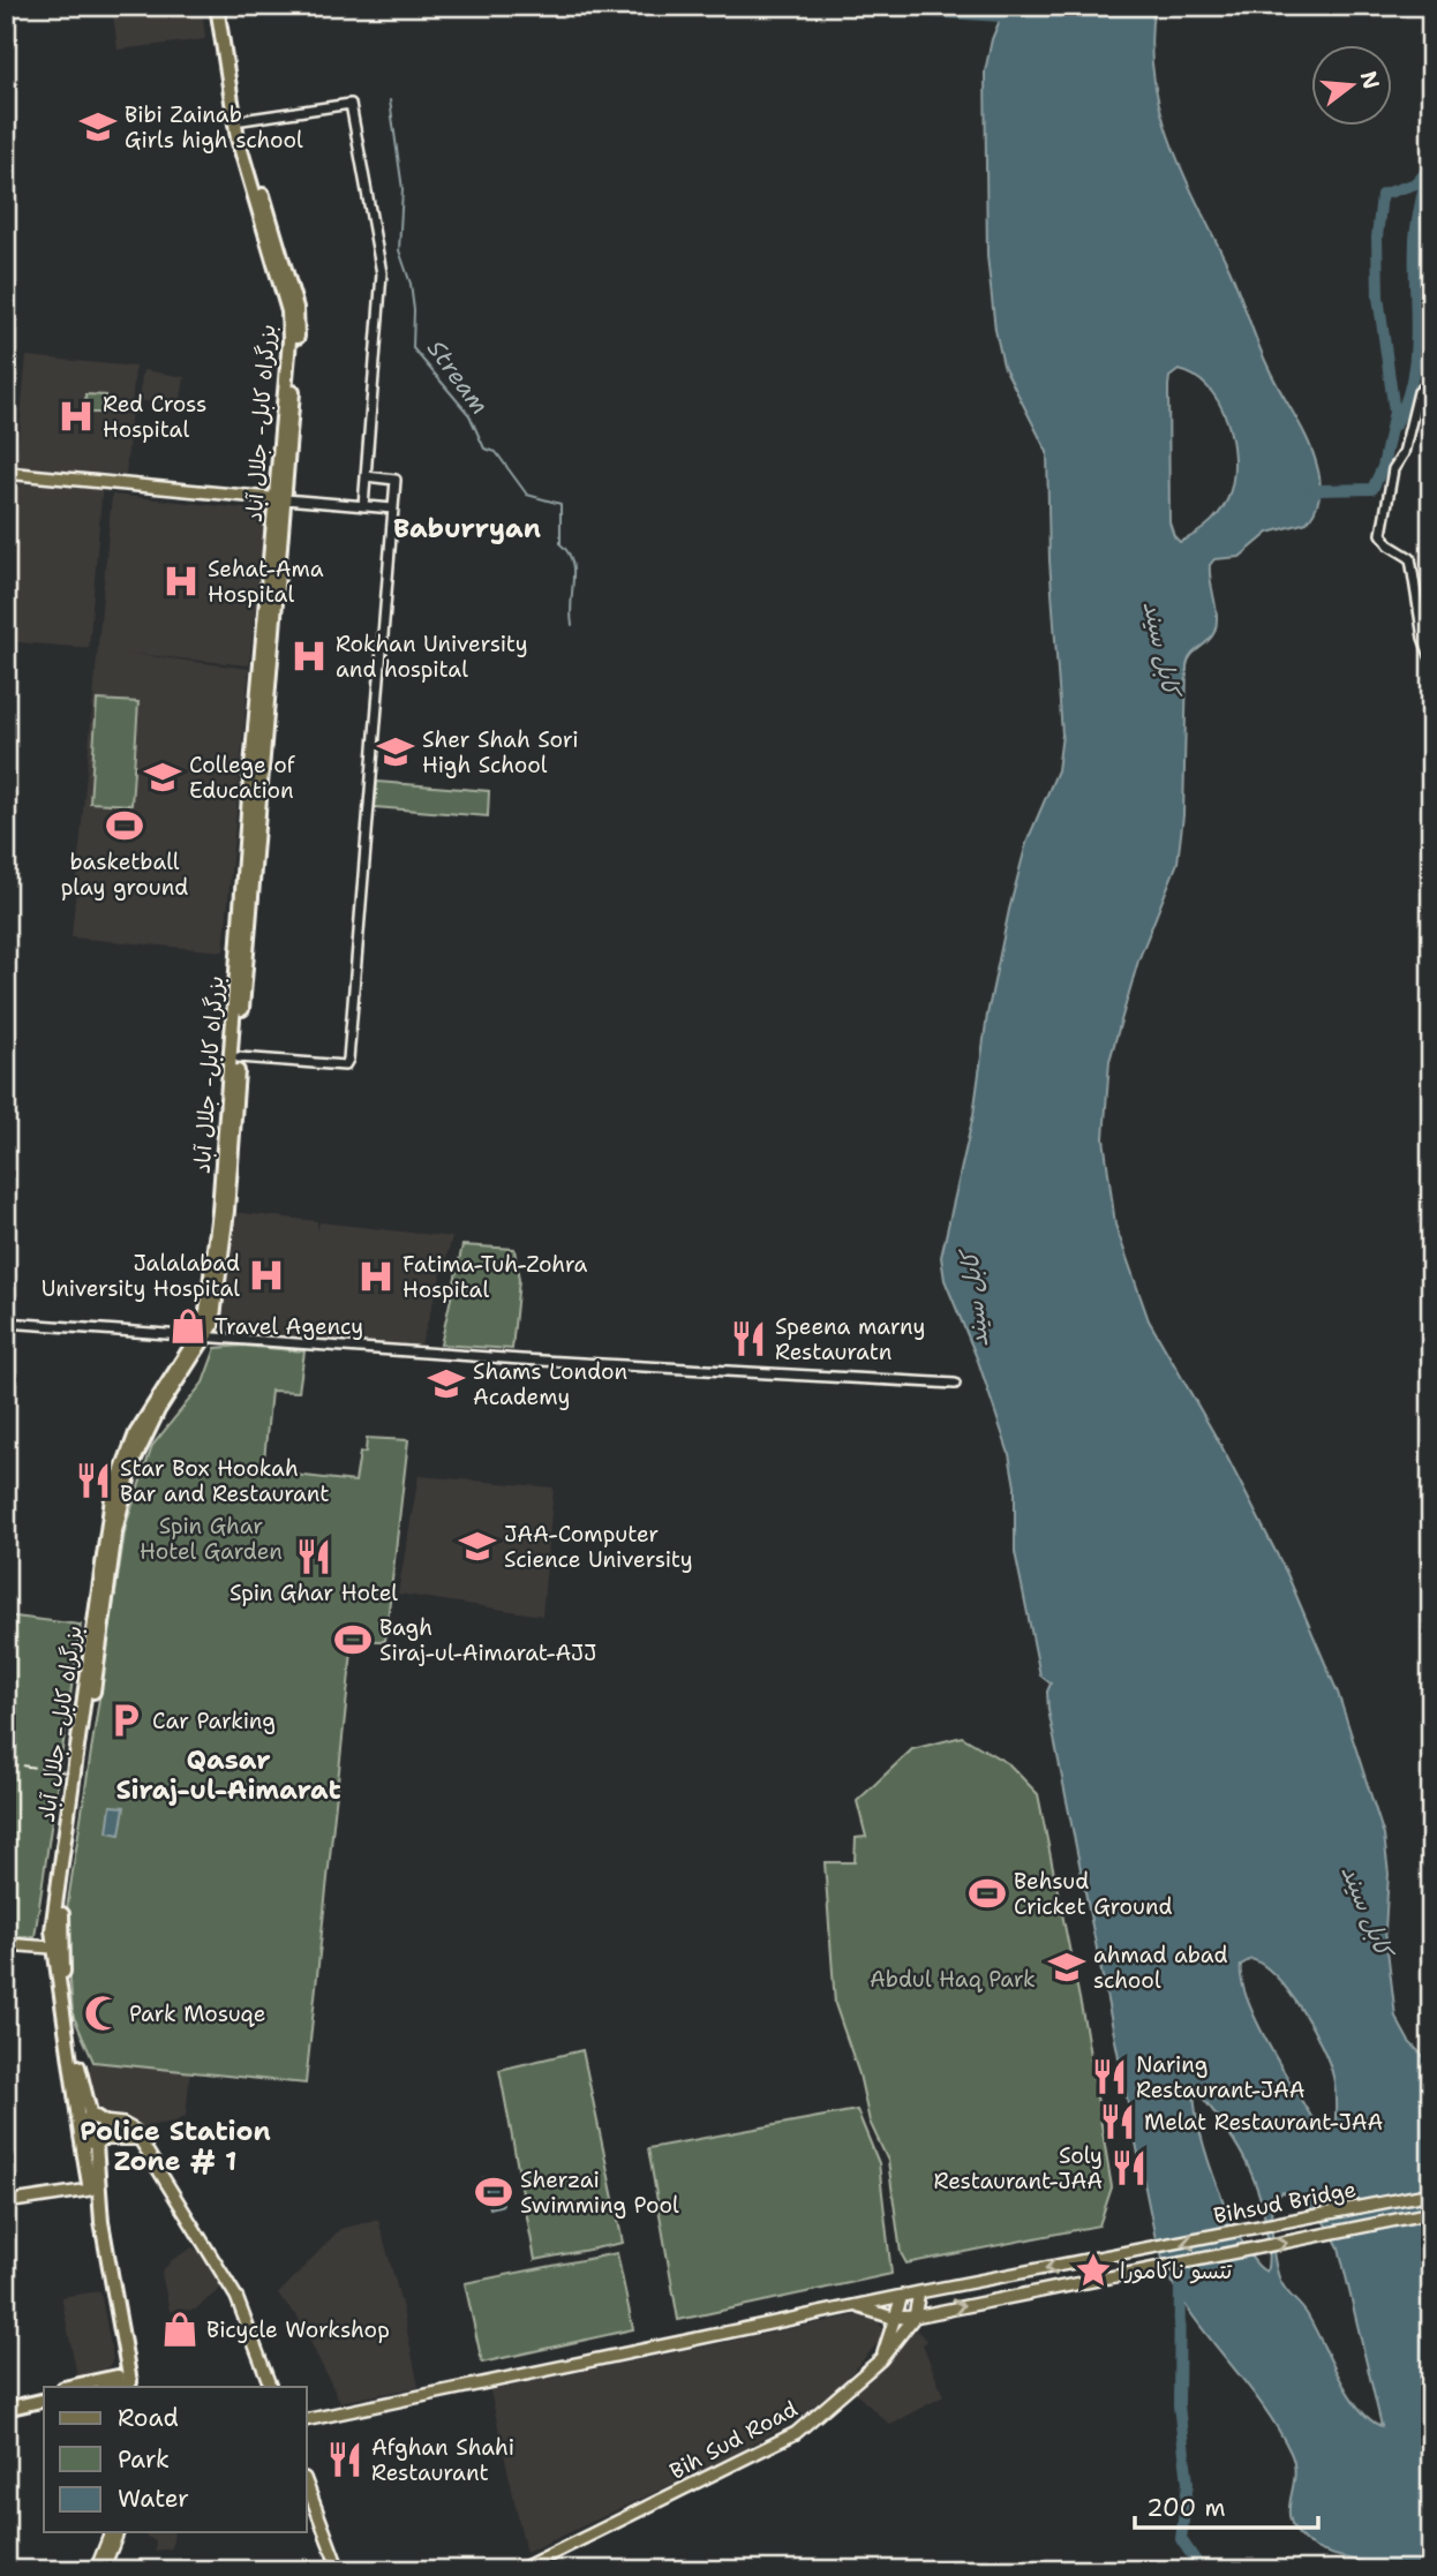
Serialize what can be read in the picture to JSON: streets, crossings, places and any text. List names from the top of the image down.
{
  "streets": {
    "highway": ["بزرگراه کابل- جلال آباد"],
    "main road": ["Bihsud Bridge", "Bih Sud Road"]
  },
  "crossings": [
    ["Bihsud Bridge", "Bih Sud Road"]
  ],
  "districts": ["Baburryan", "Qasar Siraj-ul-Aimarat", "Police Station Zone # 1"],
  "water": ["Stream", "کابل سيند"],
  "parks": ["Spin Ghar Hotel Garden", "Abdul Haq Park"],
  "places": {
    "school or university": [
      "Bibi Zainab Girls high school",
      "Sher Shah Sori High School",
      "College of Education",
      "Shams London Academy",
      "JAA-Computer Science University",
      "ahmad abad school"
    ],
    "hospital": [
      "Red Cross Hospital",
      "Sehat-Ama Hospital",
      "Rokhan University and hospital",
      "Jalalabad University Hospital",
      "Fatima-Tuh-Zohra Hospital"
    ],
    "sports": [
      "basketball play ground",
      "Bagh Siraj-ul-Aimarat-AJJ",
      "Behsud Cricket Ground",
      "Sherzai Swimming Pool"
    ],
    "shop": ["Travel Agency", "Bicycle Workshop"],
    "restaurant": [
      "Speena marny Restauratn",
      "Star Box Hookah Bar and Restaurant",
      "Spin Ghar Hotel",
      "Naring Restaurant-JAA",
      "Melat Restaurant-JAA",
      "Soly Restaurant-JAA",
      "Afghan Shahi Restaurant"
    ],
    "parking": ["Car Parking"],
    "mosque": ["Park Mosuqe"],
    "place": ["تتسو ناکامورا"]
  },
  "legend": ["Road", "Park", "Water"],
  "scale_bar": "200 m",
  "north": "right"
}
